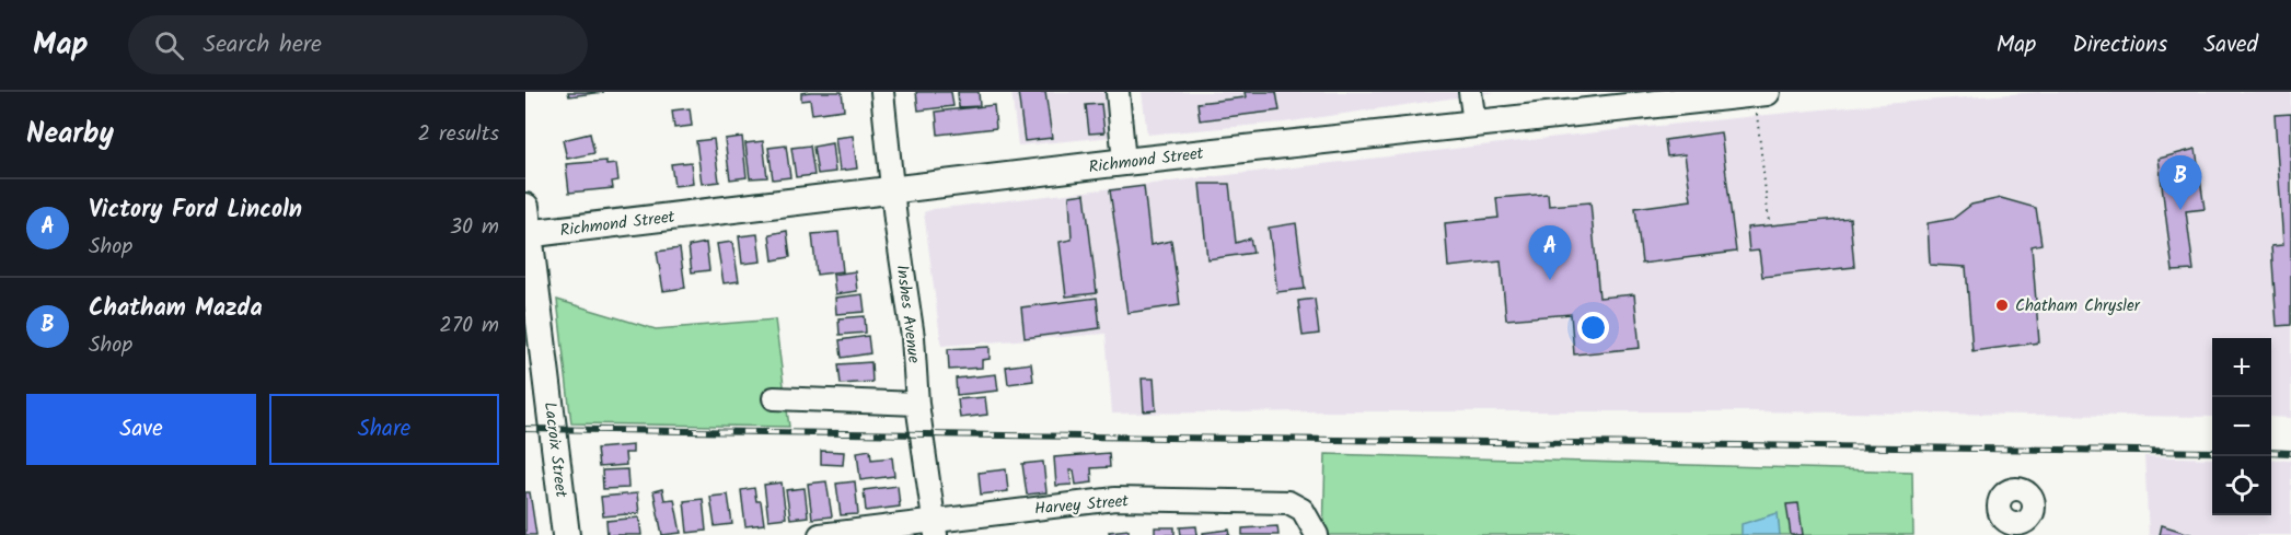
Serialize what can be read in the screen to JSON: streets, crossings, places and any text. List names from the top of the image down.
{
  "streets": {
    "main road": ["Richmond Street", "Lacroix Street"],
    "street": ["Inshes Avenue", "Harvey Street"]
  },
  "crossings": [
    ["Richmond Street", "Inshes Avenue"],
    ["Richmond Street", "Lacroix Street"],
    ["Inshes Avenue", "Harvey Street"]
  ],
  "places": ["Chatham Chrysler"],
  "page": {
    "header": "Map",
    "search": "Search here",
    "nav": ["Map", "Directions", "Saved"],
    "heading": ["Nearby", "2 results"],
    "pins": ["B", "A"],
    "list": [
      {
        "mark": "A",
        "name": "Victory Ford Lincoln",
        "note": "Shop",
        "value": "30 m"
      },
      {
        "mark": "B",
        "name": "Chatham Mazda",
        "note": "Shop",
        "value": "270 m"
      }
    ],
    "map_buttons": ["+", "−"],
    "buttons": ["Save", "Share"]
  }
}
